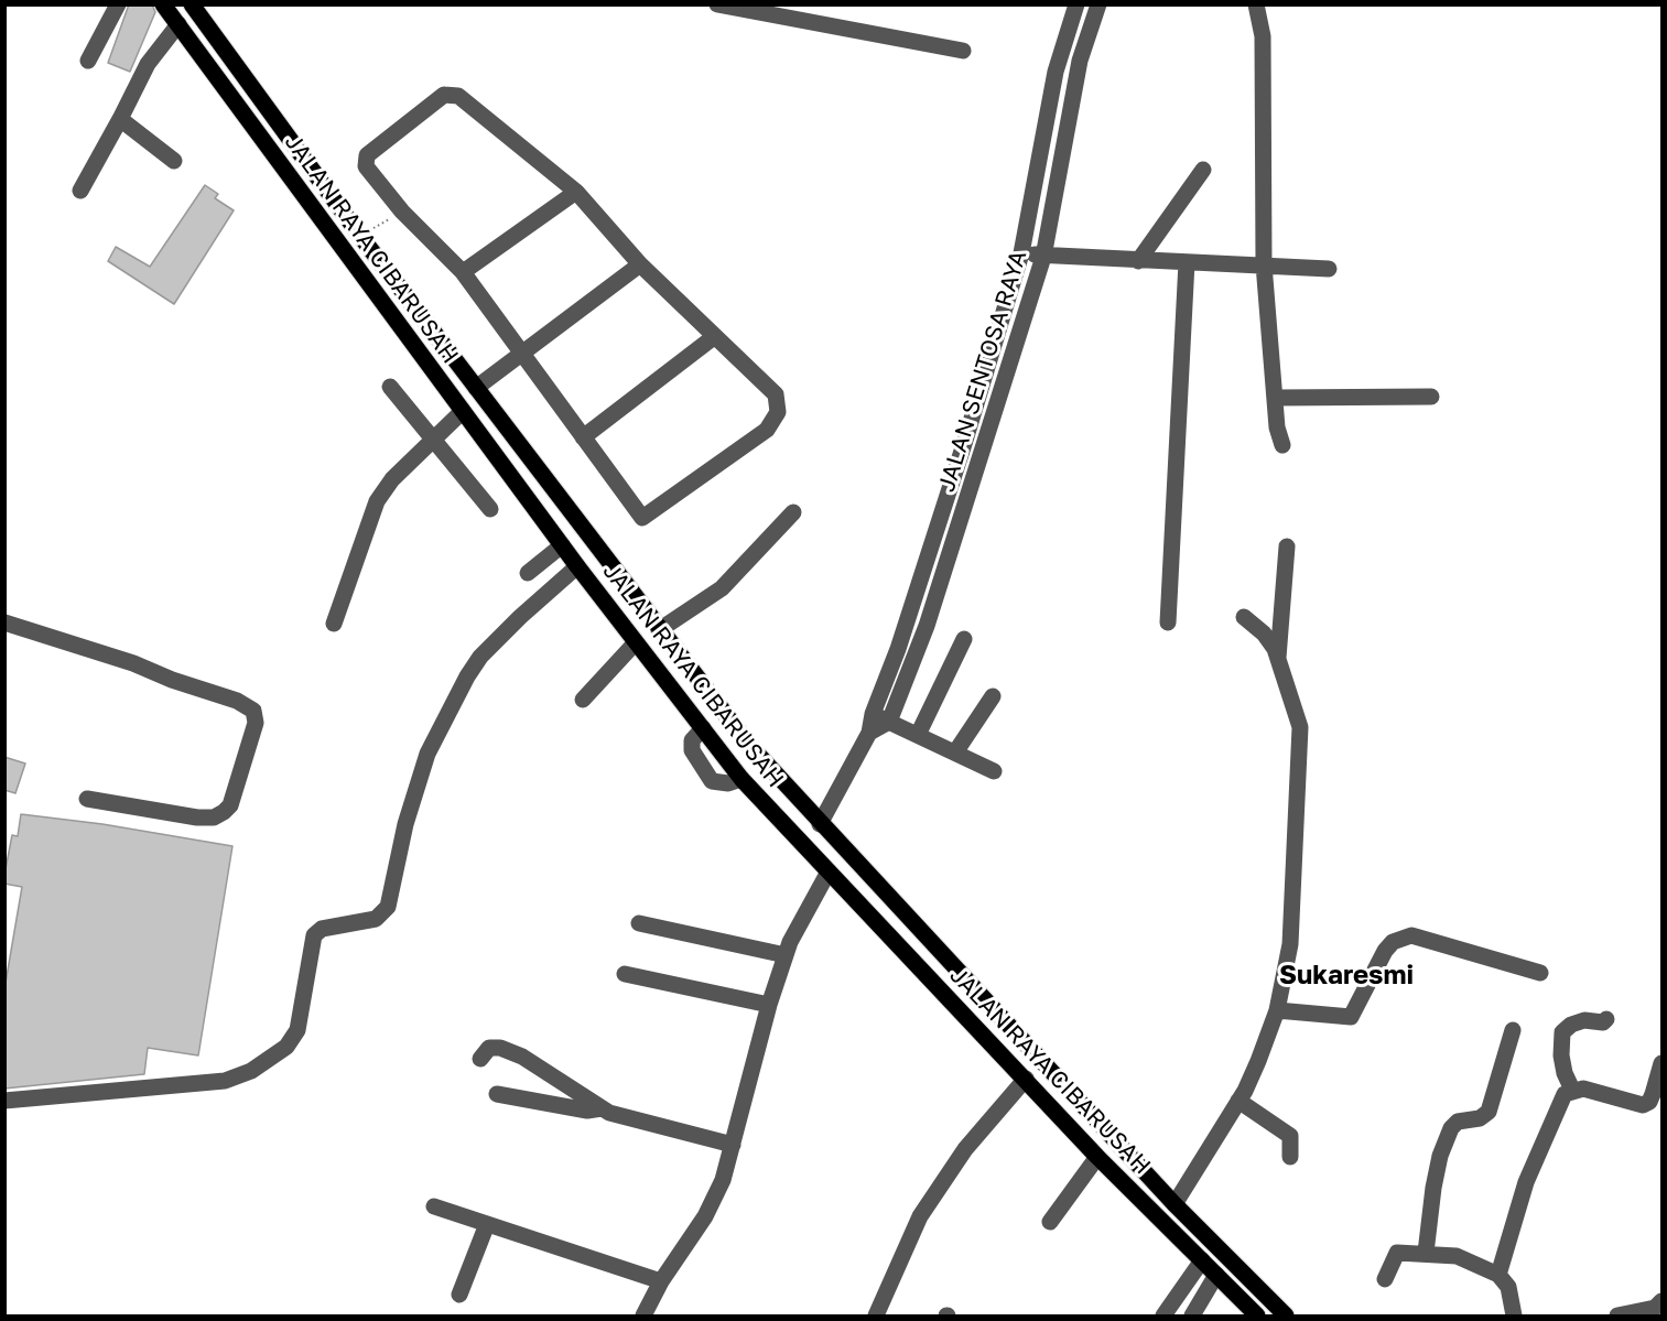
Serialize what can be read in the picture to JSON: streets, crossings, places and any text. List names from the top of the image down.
{
  "streets": {
    "main road": ["JALAN RAYA CIBARUSAH"],
    "street": ["JALAN SENTOSA RAYA"]
  },
  "crossings": [
    ["JALAN RAYA CIBARUSAH", "JALAN SENTOSA RAYA"]
  ],
  "districts": ["Sukaresmi"]
}
